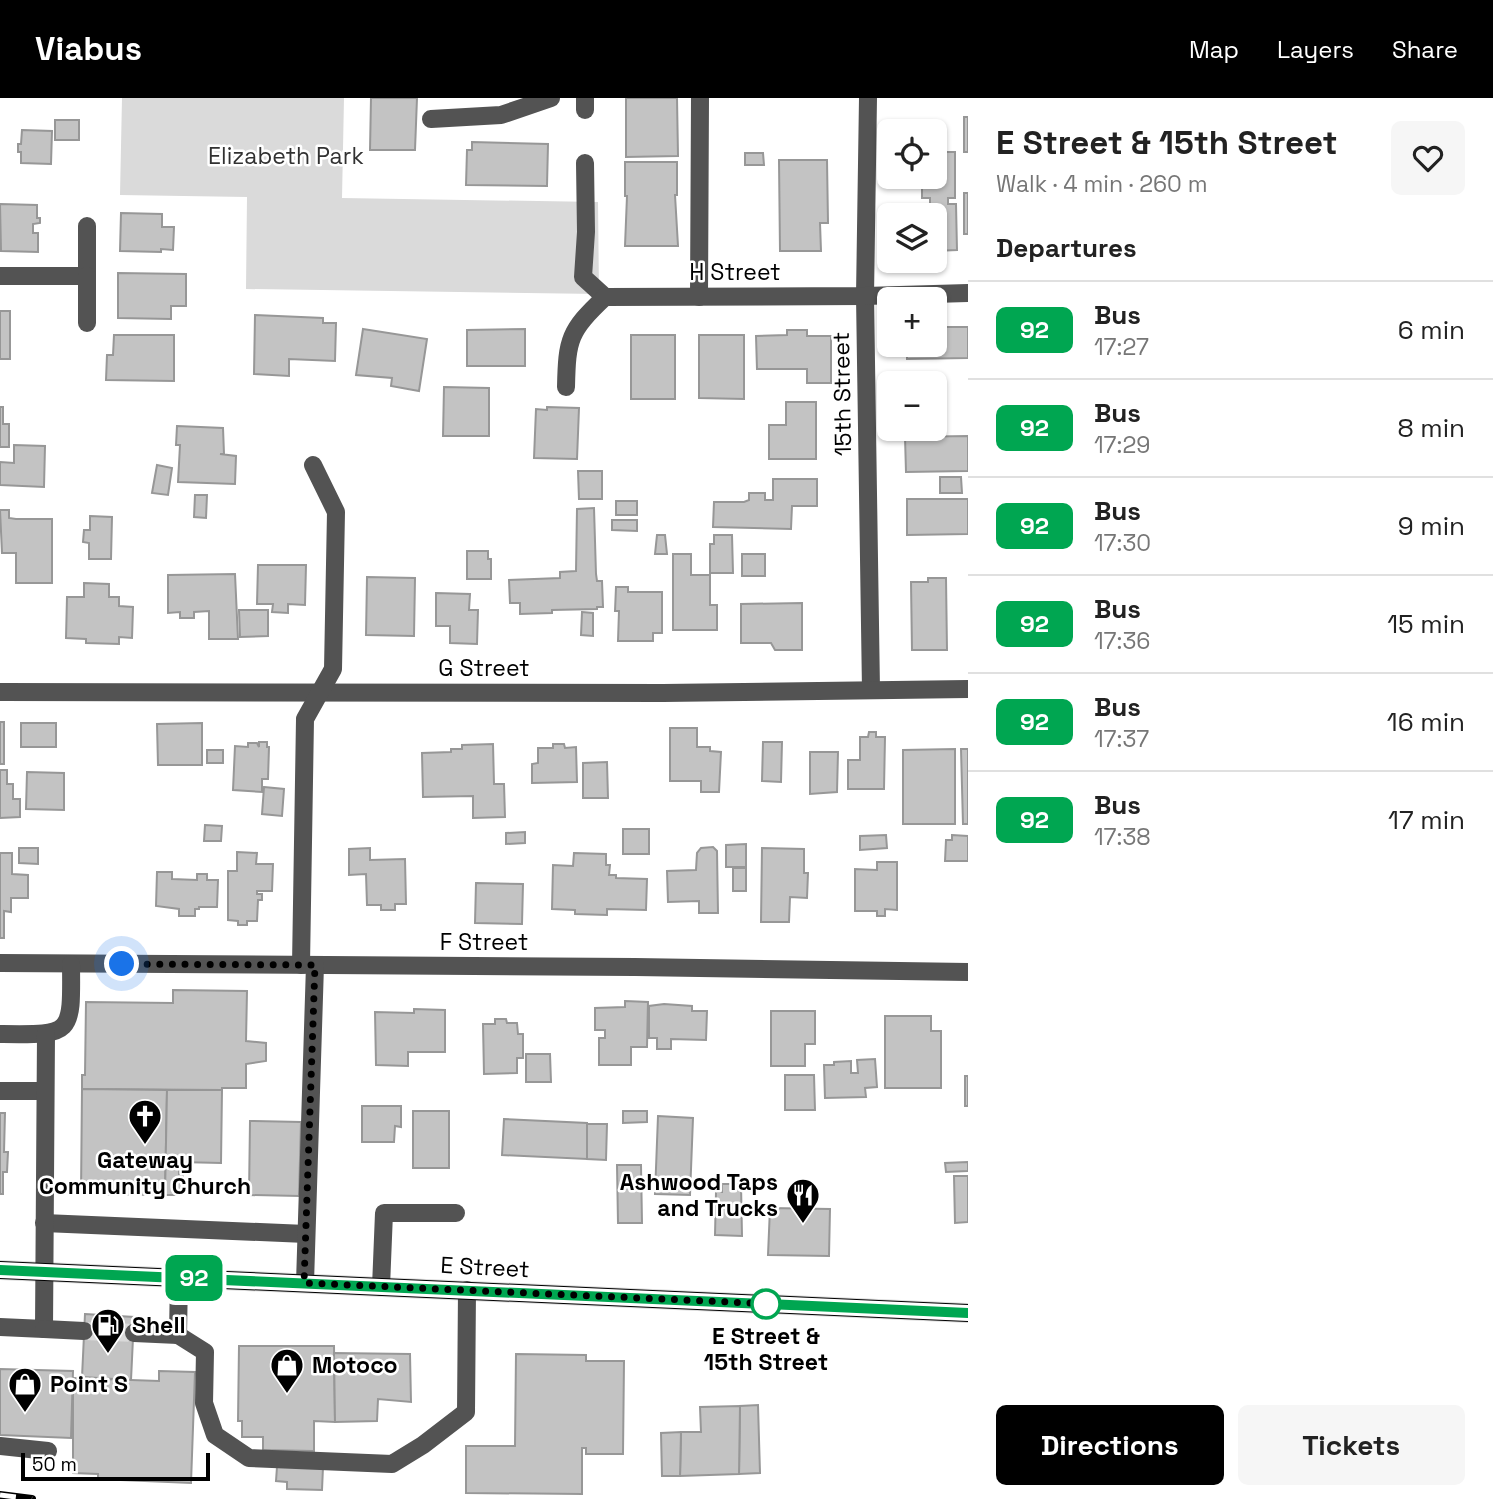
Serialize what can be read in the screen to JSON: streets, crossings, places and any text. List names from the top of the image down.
{
  "streets": {
    "main road": ["E Street"],
    "street": [
      "H Street",
      "15th Street",
      "G Street",
      "F Street"
    ]
  },
  "crossings": [
    ["H Street", "15th Street"],
    ["15th Street", "G Street"]
  ],
  "parks": ["Elizabeth Park"],
  "places": {
    "church": ["Gateway Community Church"],
    "restaurant": ["Ashwood Taps and Trucks"],
    "other": ["E Street & 15th Street"],
    "fuel station": ["Shell"],
    "shop": ["Motoco", "Point S"]
  },
  "lines": ["bus line 92"],
  "scale_bar": "50 m",
  "page": {
    "header": "Viabus",
    "nav": ["Map", "Layers", "Share"],
    "on_map": "92",
    "heading": [
      ["E Street & 15th Street", "Walk · 4 min · 260 m"],
      "Departures"
    ],
    "map_buttons": ["+", "−"],
    "list": [
      {
        "mark": "92",
        "name": "Bus",
        "note": "17:27",
        "value": "6 min"
      },
      {
        "mark": "92",
        "name": "Bus",
        "note": "17:29",
        "value": "8 min"
      },
      {
        "mark": "92",
        "name": "Bus",
        "note": "17:30",
        "value": "9 min"
      },
      {
        "mark": "92",
        "name": "Bus",
        "note": "17:36",
        "value": "15 min"
      },
      {
        "mark": "92",
        "name": "Bus",
        "note": "17:37",
        "value": "16 min"
      },
      {
        "mark": "92",
        "name": "Bus",
        "note": "17:38",
        "value": "17 min"
      }
    ],
    "buttons": ["Directions", "Tickets"],
    "scale": "50 m"
  }
}
